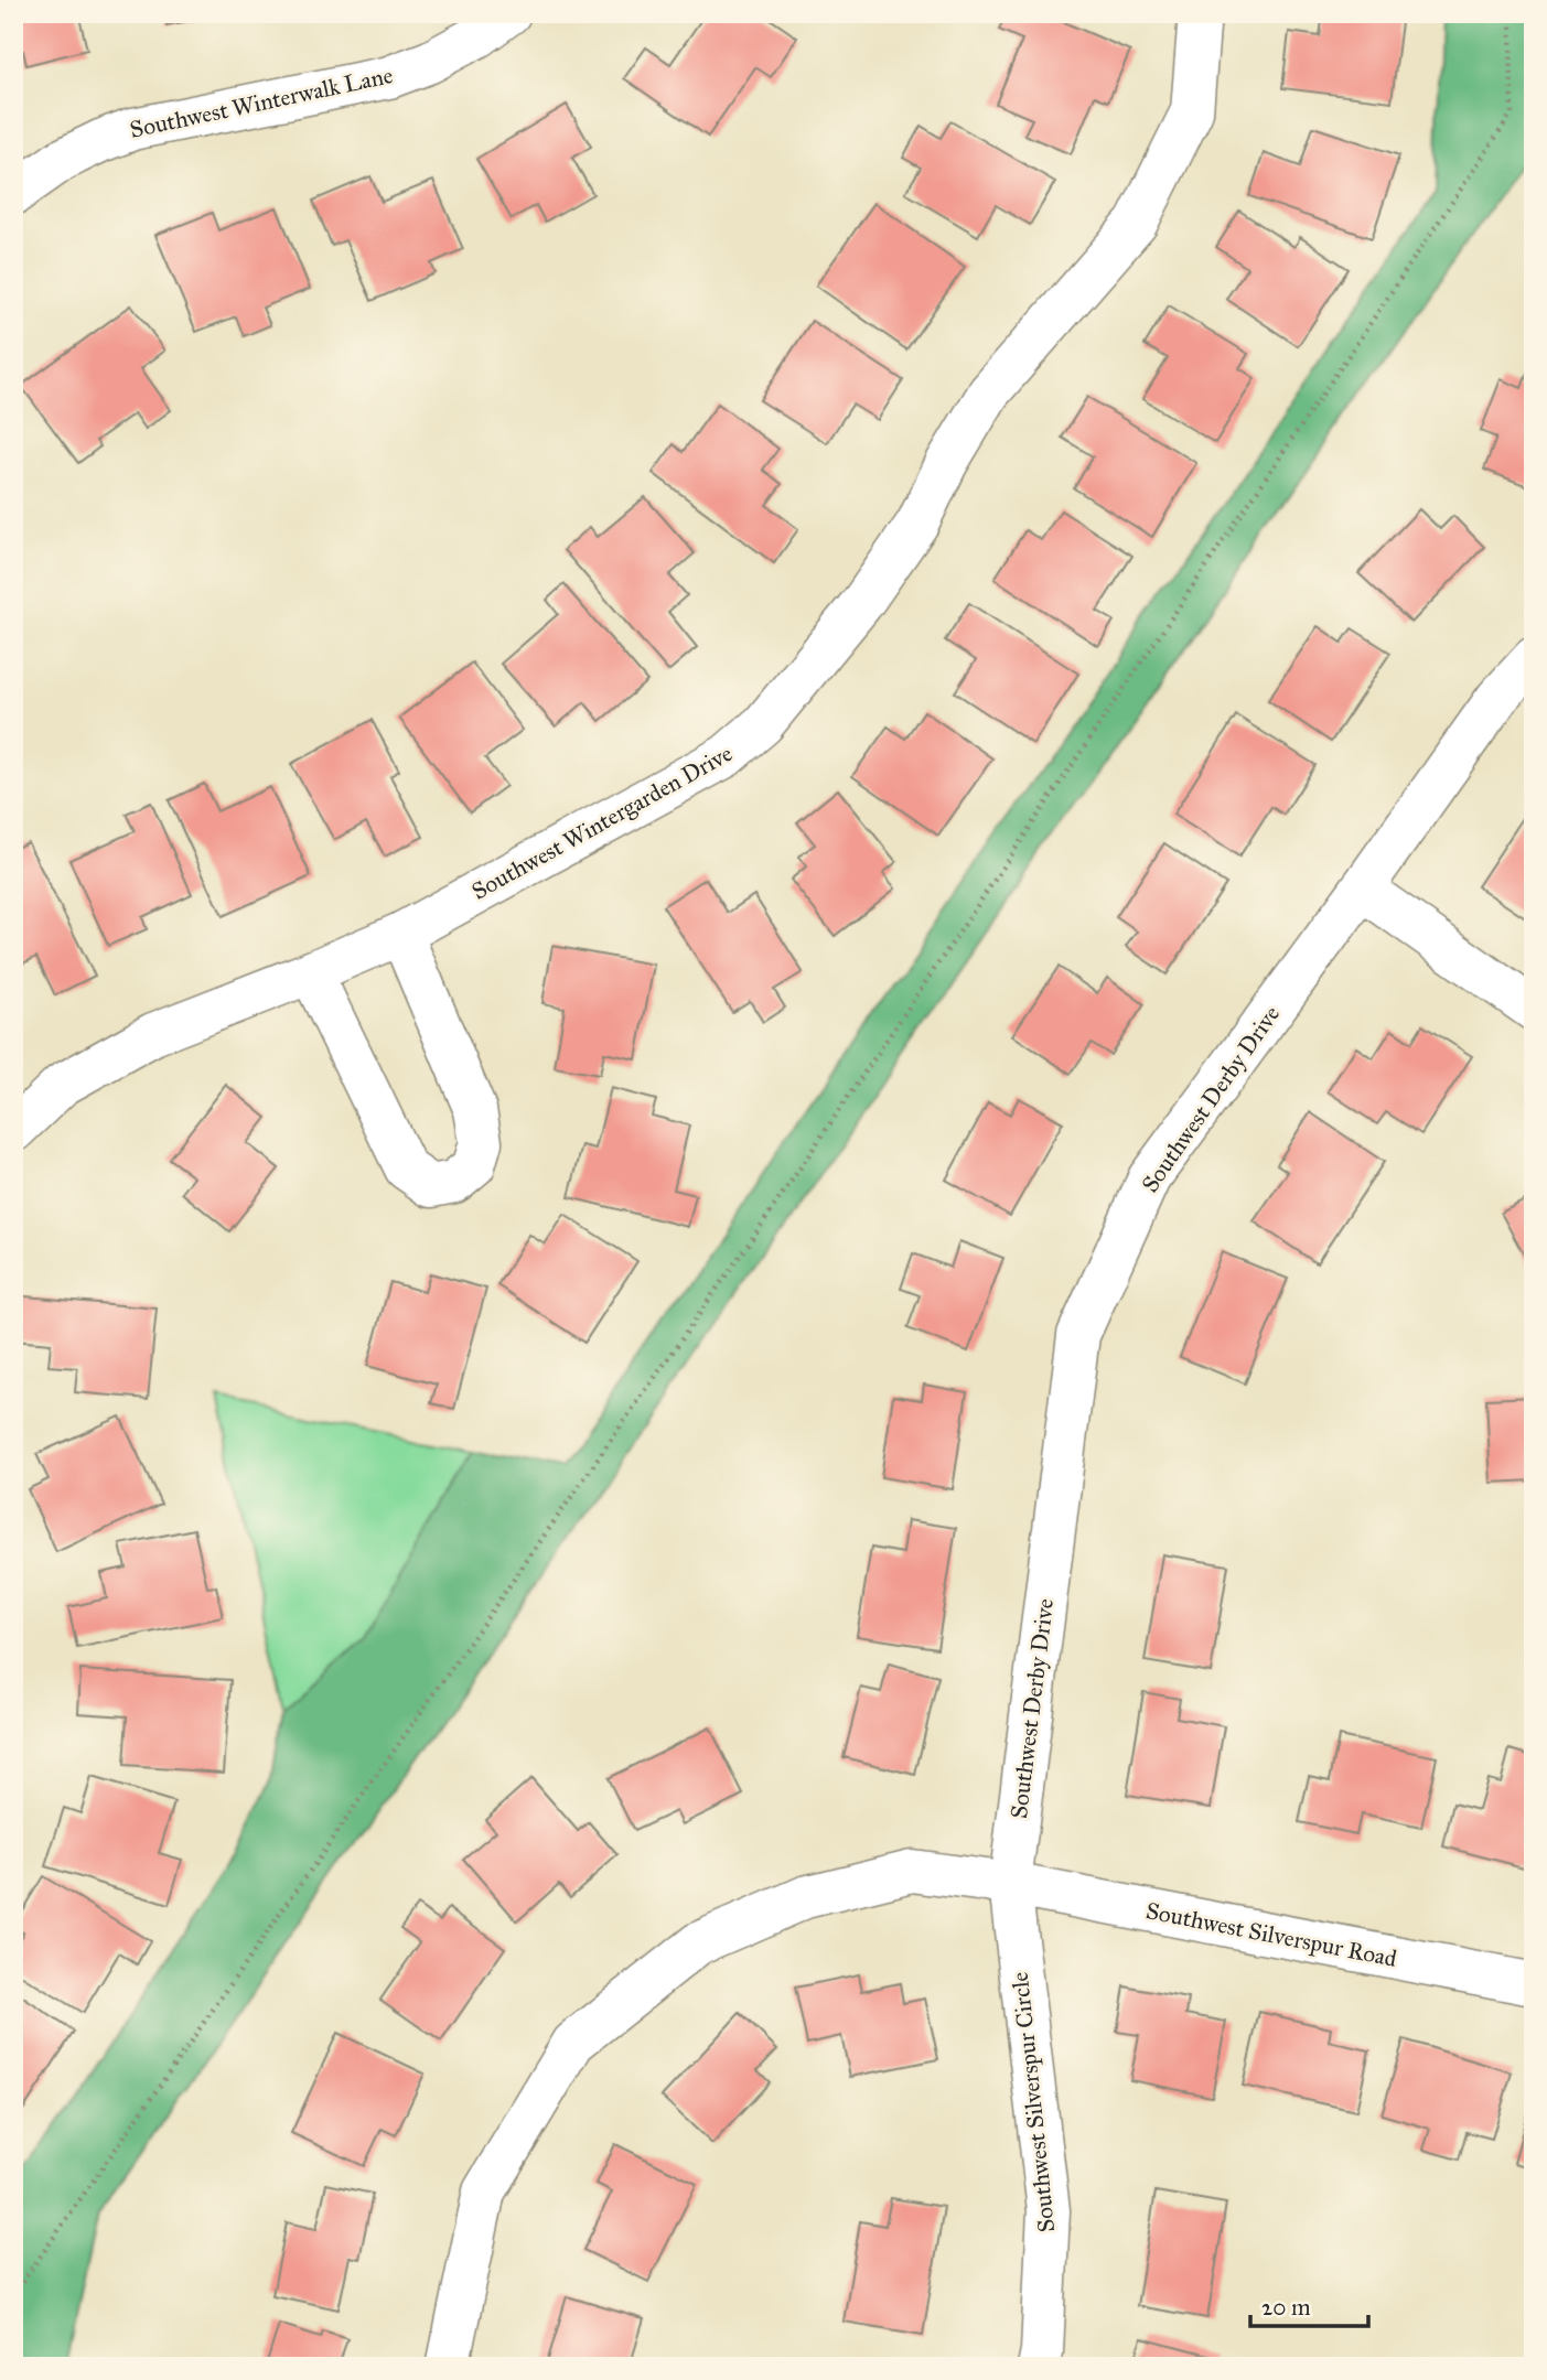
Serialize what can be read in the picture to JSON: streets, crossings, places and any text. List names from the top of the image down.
{
  "streets": {
    "street": [
      "Southwest Winterwalk Lane",
      "Southwest Wintergarden Drive",
      "Southwest Derby Drive",
      "Southwest Silverspur Road",
      "Southwest Silverspur Circle"
    ]
  },
  "crossings": [
    ["Southwest Derby Drive", "Southwest Silverspur Road"],
    ["Southwest Derby Drive", "Southwest Silverspur Circle"],
    ["Southwest Silverspur Road", "Southwest Silverspur Circle"]
  ],
  "scale_bar": "20 m"
}
